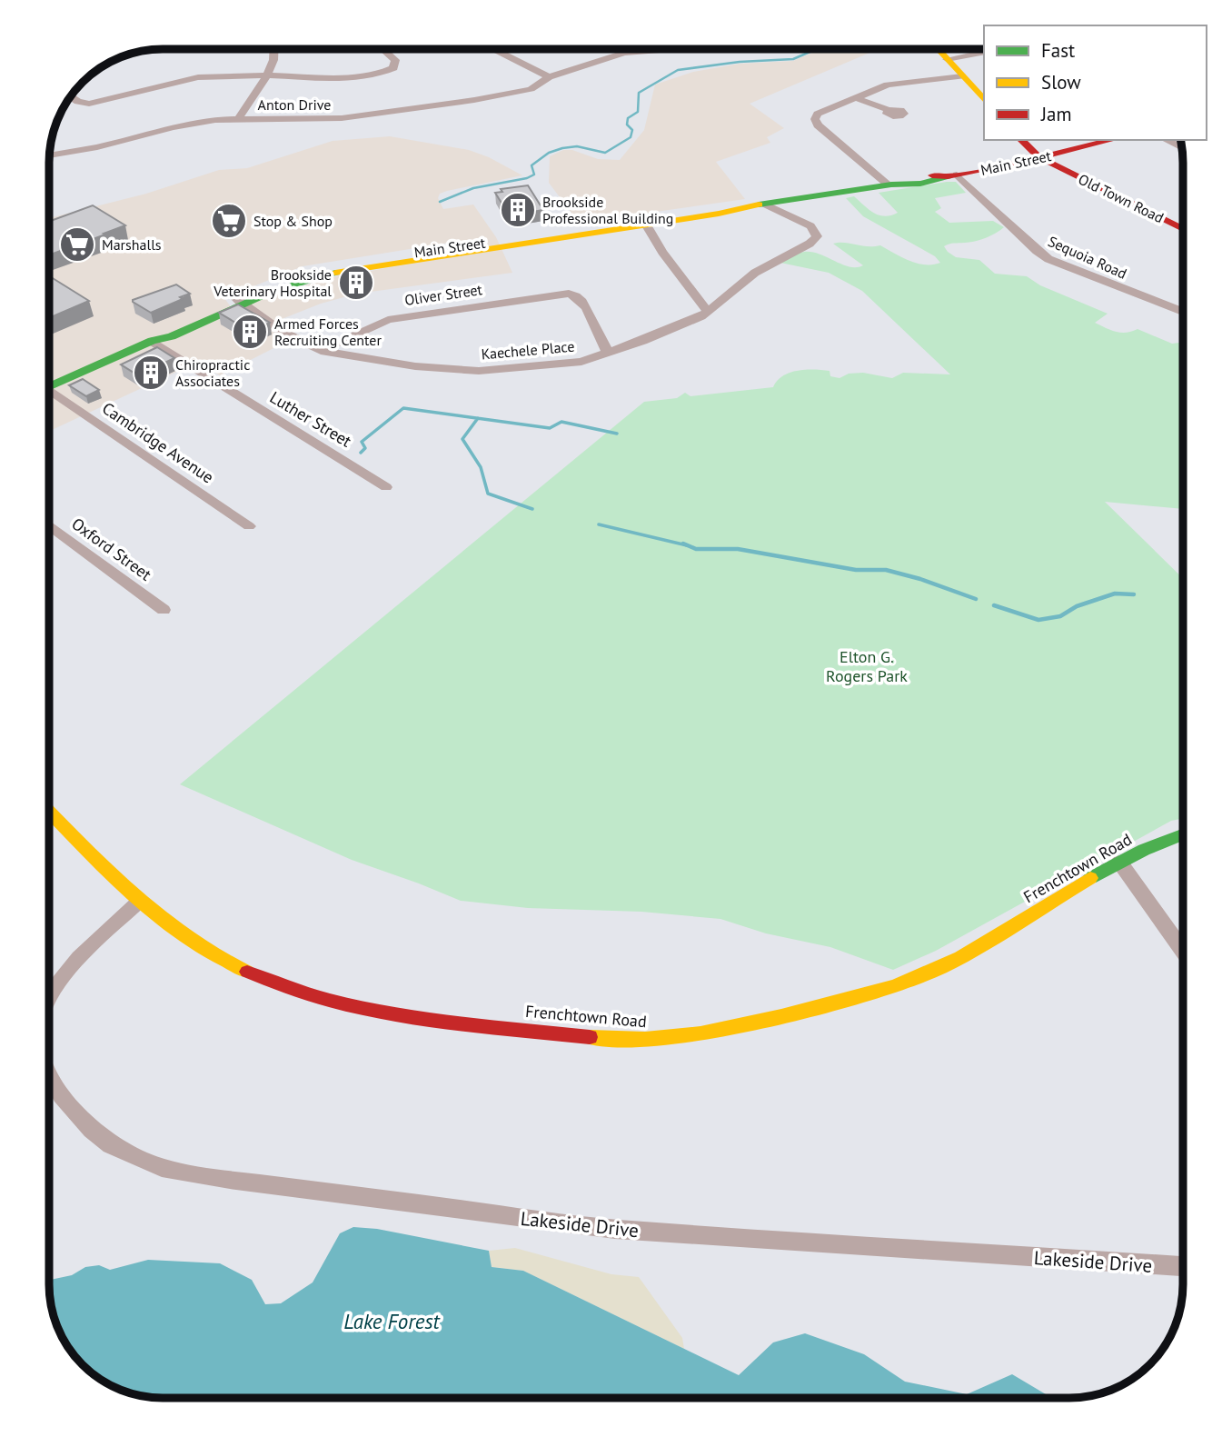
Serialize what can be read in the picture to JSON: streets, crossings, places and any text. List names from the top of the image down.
{
  "streets": {
    "main road": ["Main Street", "Old Town Road", "Frenchtown Road"],
    "street": [
      "Anton Drive",
      "Sequoia Road",
      "Oliver Street",
      "Kaechele Place",
      "Luther Street",
      "Cambridge Avenue",
      "Oxford Street",
      "Lakeside Drive"
    ]
  },
  "crossings": [
    ["Main Street", "Old Town Road"],
    ["Main Street", "Sequoia Road"],
    ["Main Street", "Kaechele Place"],
    ["Main Street", "Luther Street"],
    ["Oliver Street", "Kaechele Place"]
  ],
  "water": ["Lake Forest"],
  "parks": ["Elton G. Rogers Park"],
  "places": {
    "building": [
      "Brookside Professional Building",
      "Brookside Veterinary Hospital",
      "Armed Forces Recruiting Center",
      "Chiropractic Associates"
    ],
    "supermarket": ["Stop & Shop", "Marshalls"]
  },
  "legend": ["Fast", "Slow", "Jam"]
}
